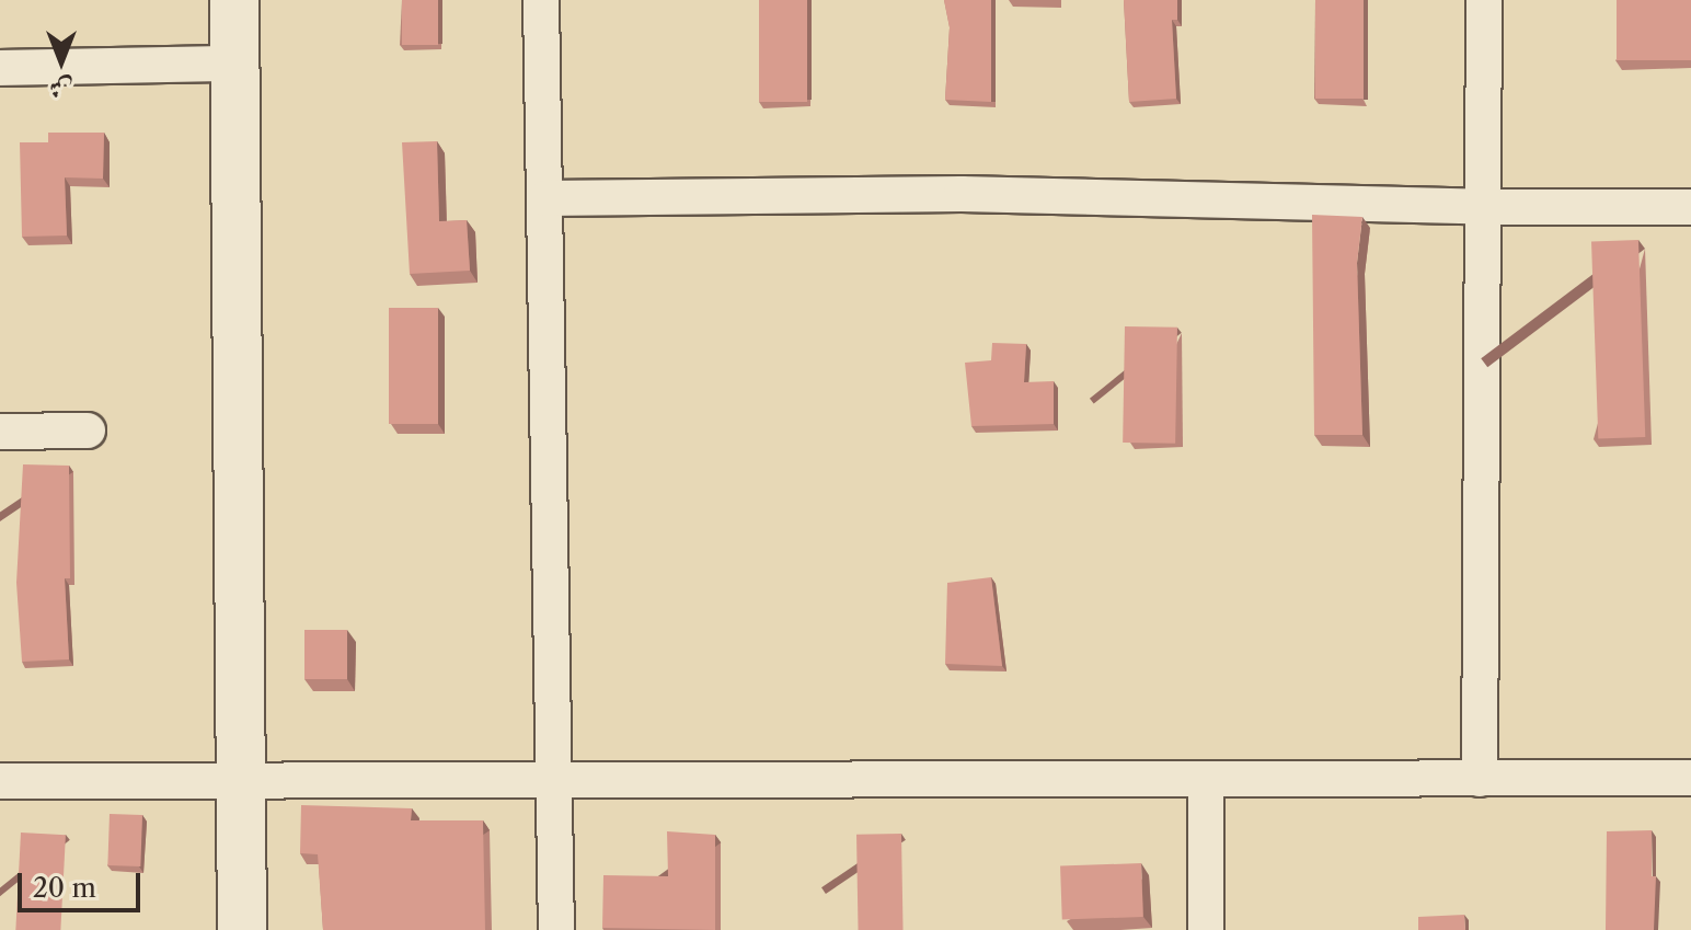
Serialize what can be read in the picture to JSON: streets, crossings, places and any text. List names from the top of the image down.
{
  "scale_bar": "20 m",
  "north": "bottom"
}
